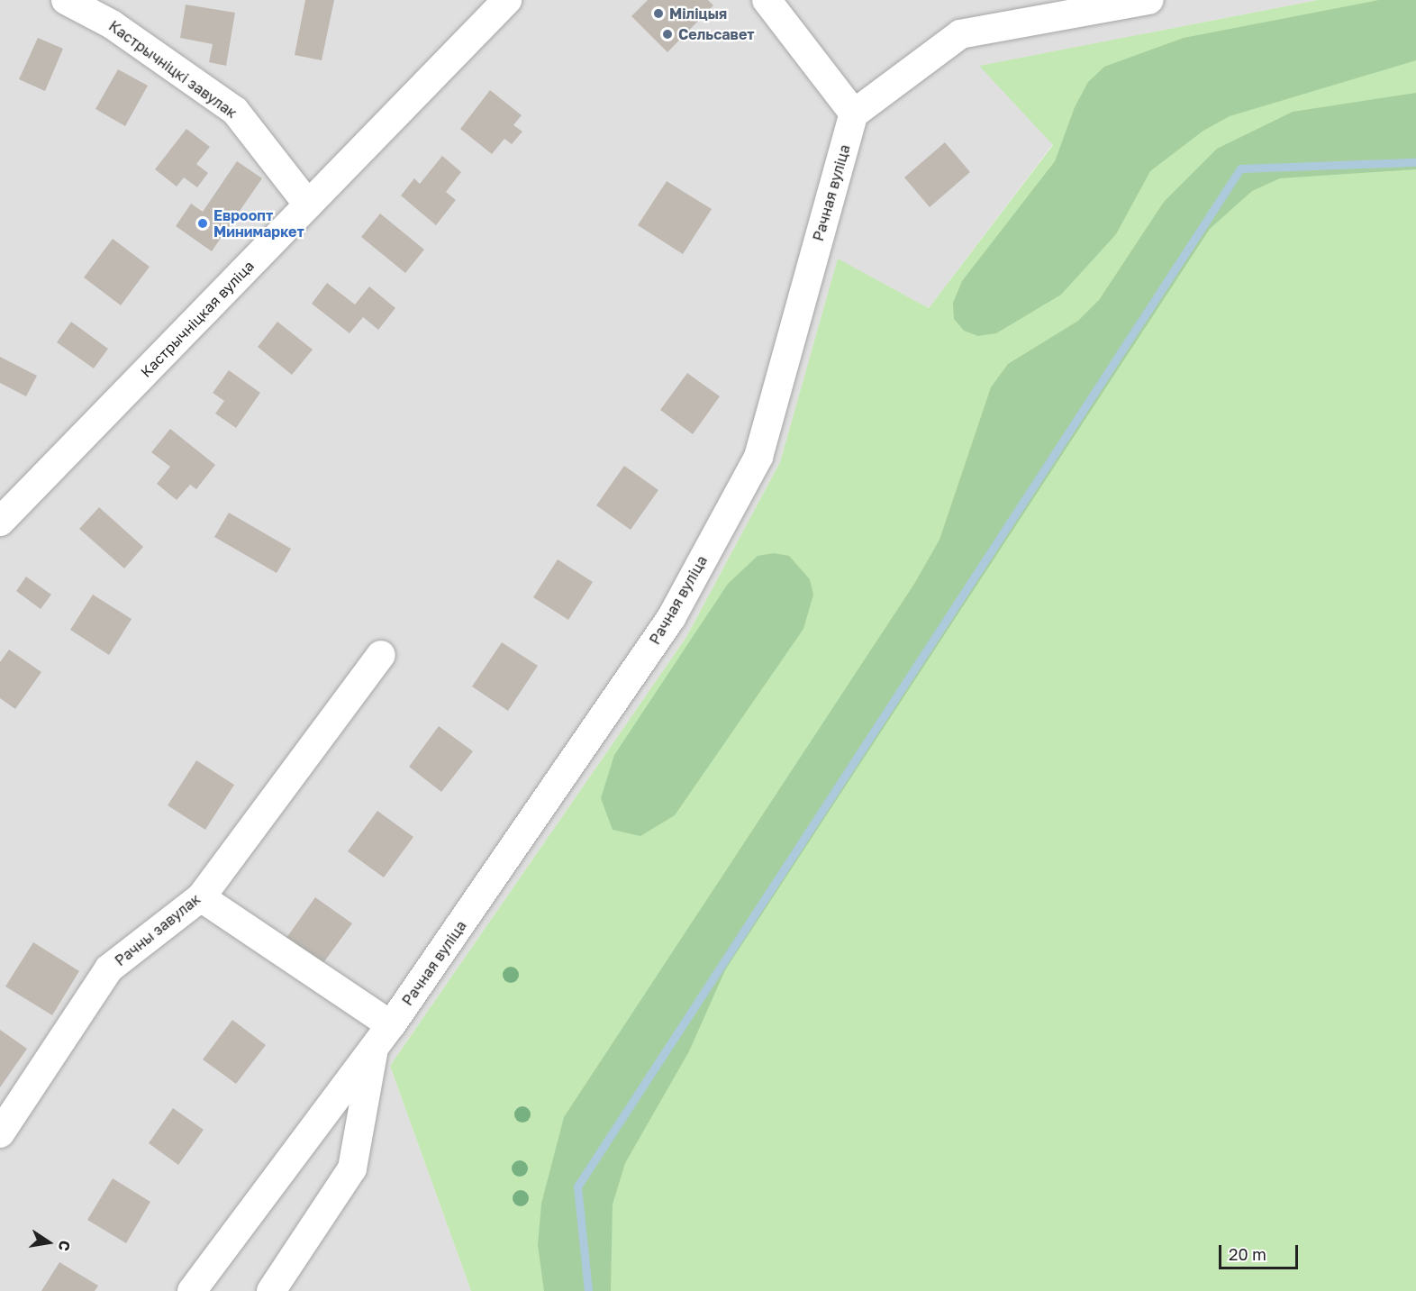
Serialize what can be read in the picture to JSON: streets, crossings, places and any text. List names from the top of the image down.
{
  "streets": {
    "street": [
      "Кастрычніцкі завулак",
      "Рачная вуліца",
      "Кастрычніцкая вуліца",
      "Рачны завулак"
    ]
  },
  "crossings": [
    ["Кастрычніцкі завулак", "Кастрычніцкая вуліца"]
  ],
  "places": ["Міліцыя", "Сельсавет", "Евроопт Минимаркет"],
  "scale_bar": "20 m",
  "north": "right"
}
